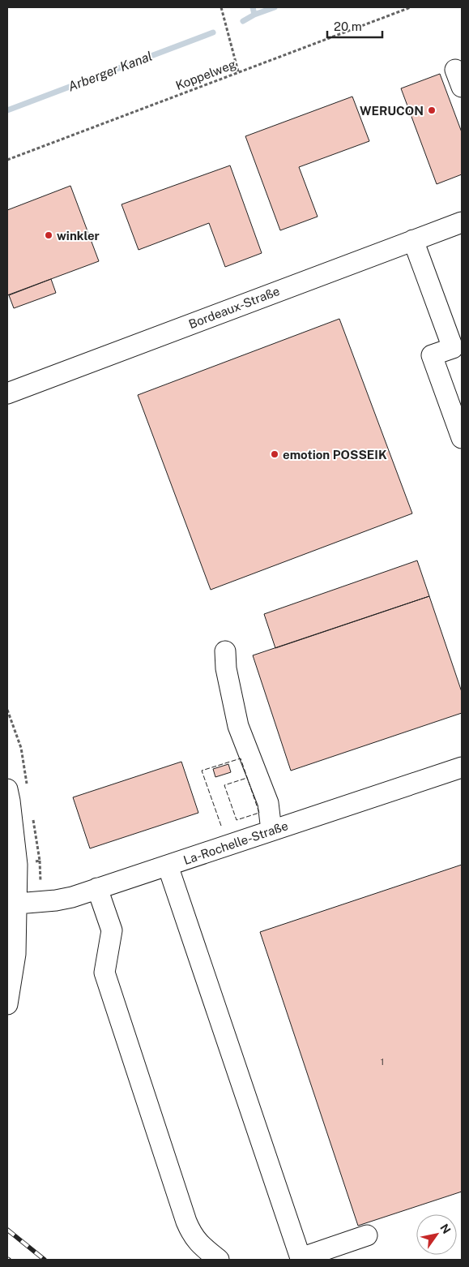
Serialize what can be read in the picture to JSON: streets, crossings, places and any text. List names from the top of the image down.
{
  "streets": {
    "street": ["Bordeaux-Straße", "La-Rochelle-Straße"],
    "path": ["Koppelweg"]
  },
  "water": ["Arberger Kanal"],
  "places": ["WERUCON", "winkler", "emotion POSSEIK"],
  "house_numbers": ["1"],
  "scale_bar": "20 m",
  "north": "top right"
}
